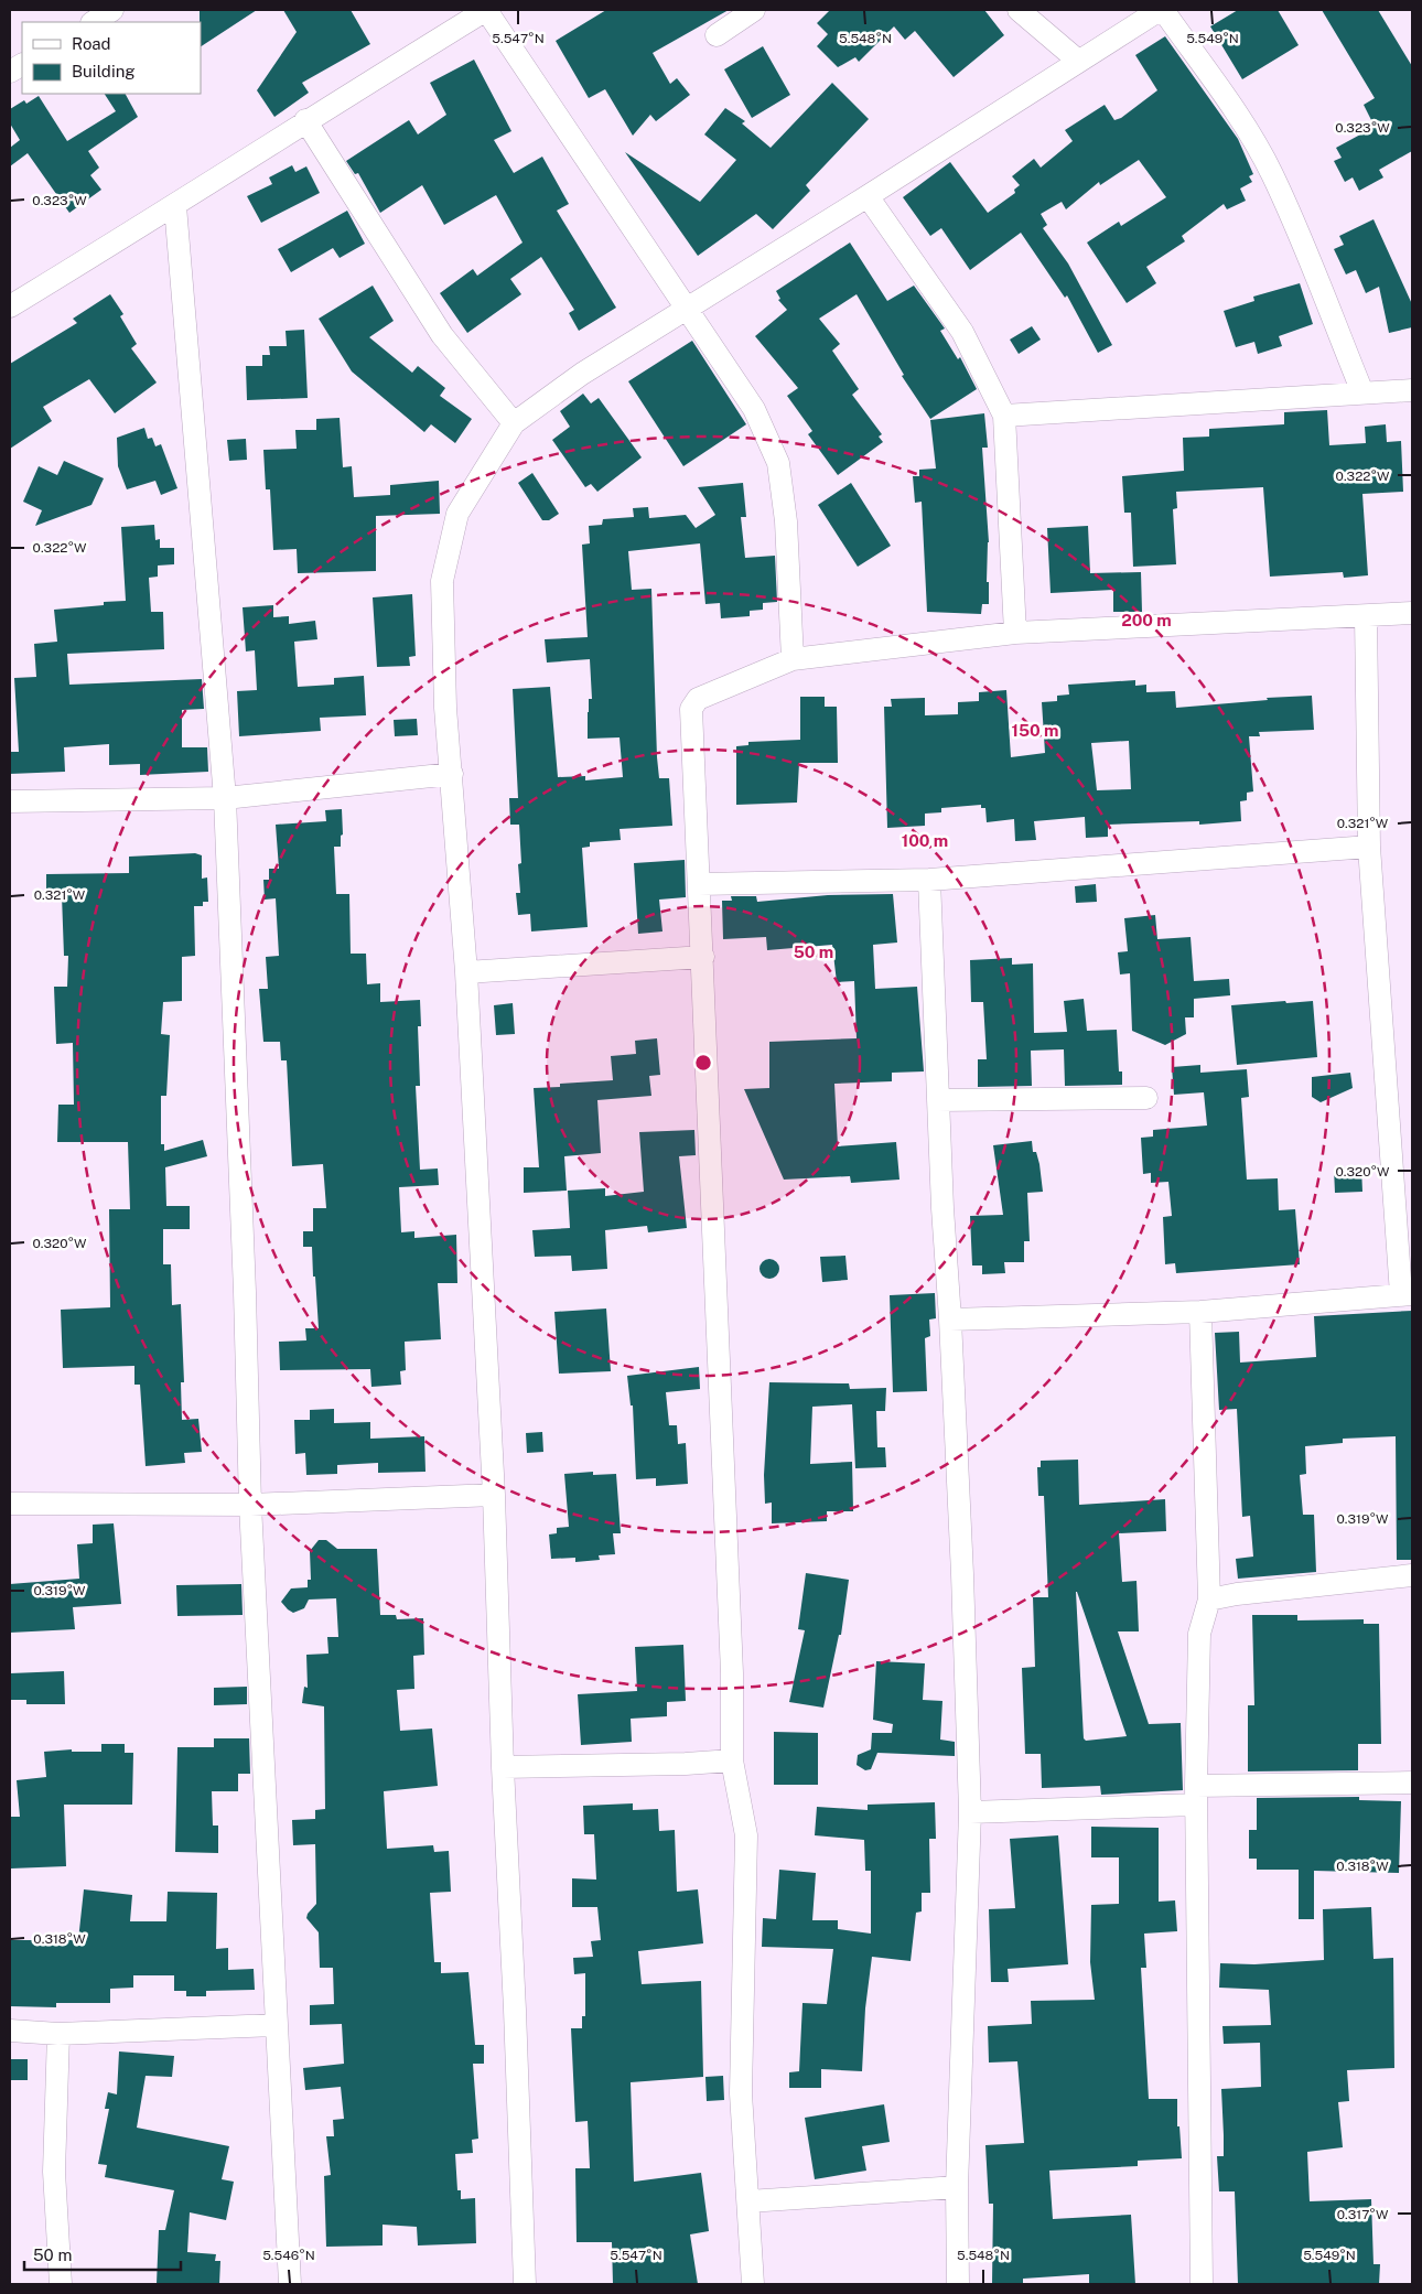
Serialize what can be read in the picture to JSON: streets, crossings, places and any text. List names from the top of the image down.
{
  "legend": ["Road", "Building"],
  "scale_bar": "50 m",
  "coordinates": [
    "5.547°N",
    "5.548°N",
    "5.549°N",
    "0.323°W",
    "0.322°W",
    "0.321°W",
    "0.320°W",
    "0.319°W",
    "0.318°W",
    "0.317°W",
    "5.546°N"
  ],
  "rings": [
    "200 m",
    "150 m",
    "100 m",
    "50 m"
  ]
}
